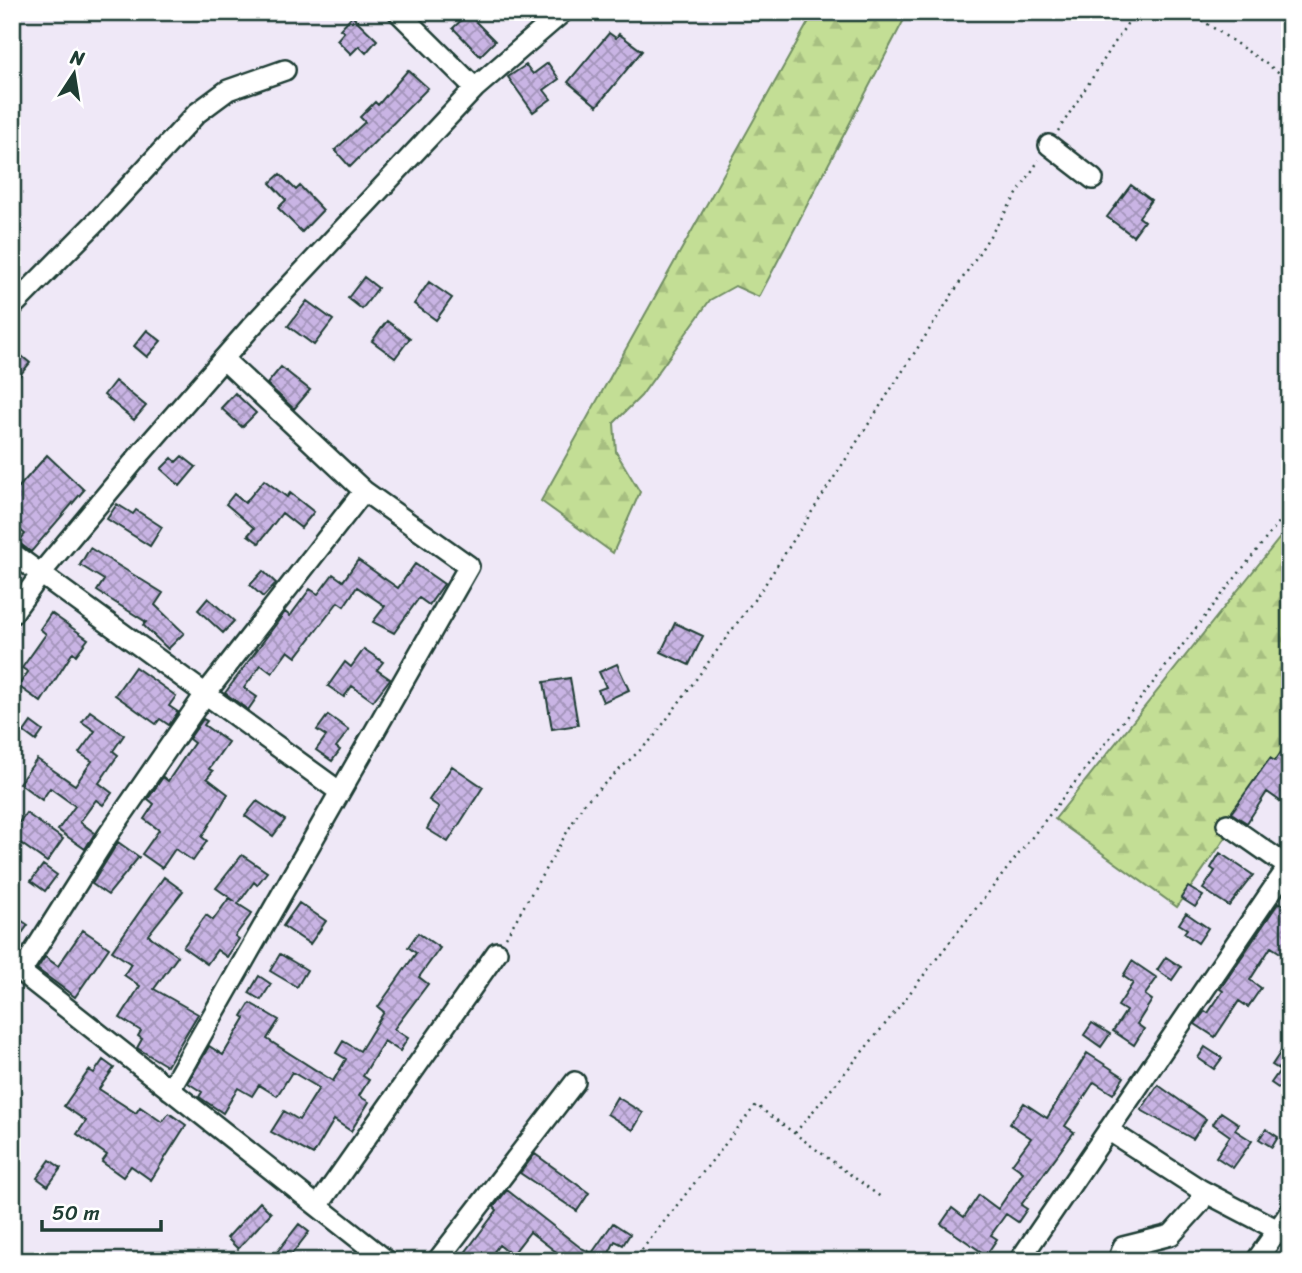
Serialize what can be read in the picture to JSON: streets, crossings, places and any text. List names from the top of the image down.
{
  "scale_bar": "50 m",
  "north": "top"
}
